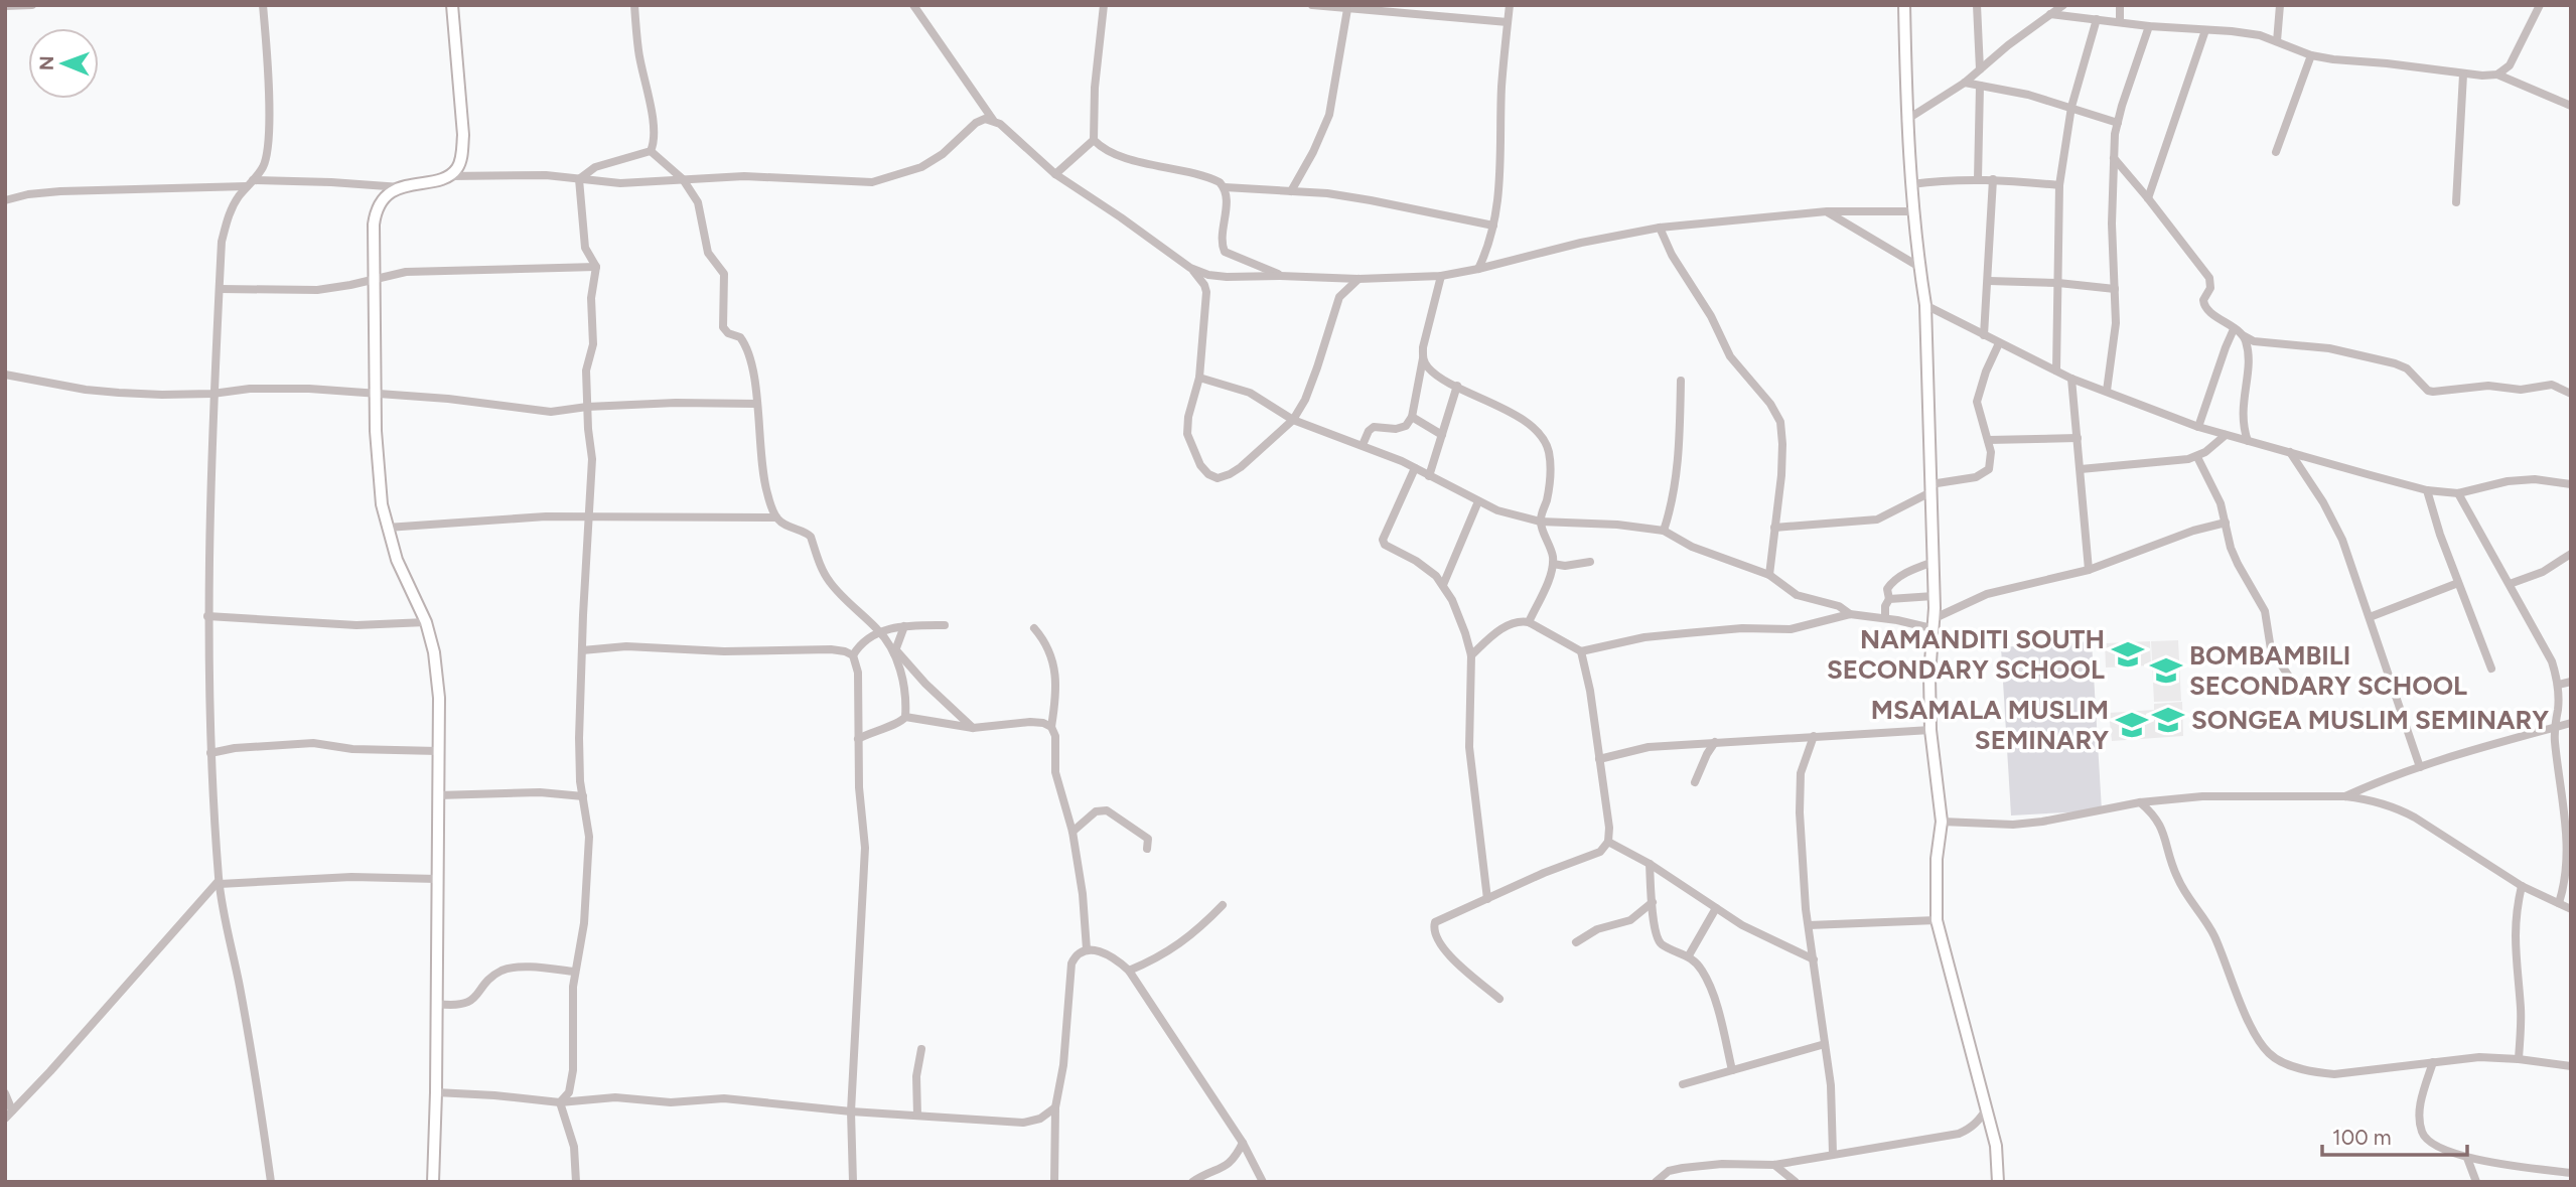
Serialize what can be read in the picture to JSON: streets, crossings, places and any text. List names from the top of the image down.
{
  "places": {
    "school or university": [
      "NAMANDITI SOUTH SECONDARY SCHOOL",
      "BOMBAMBILI SECONDARY SCHOOL",
      "SONGEA MUSLIM SEMINARY",
      "MSAMALA MUSLIM SEMINARY"
    ]
  },
  "scale_bar": "100 m",
  "north": "left"
}
